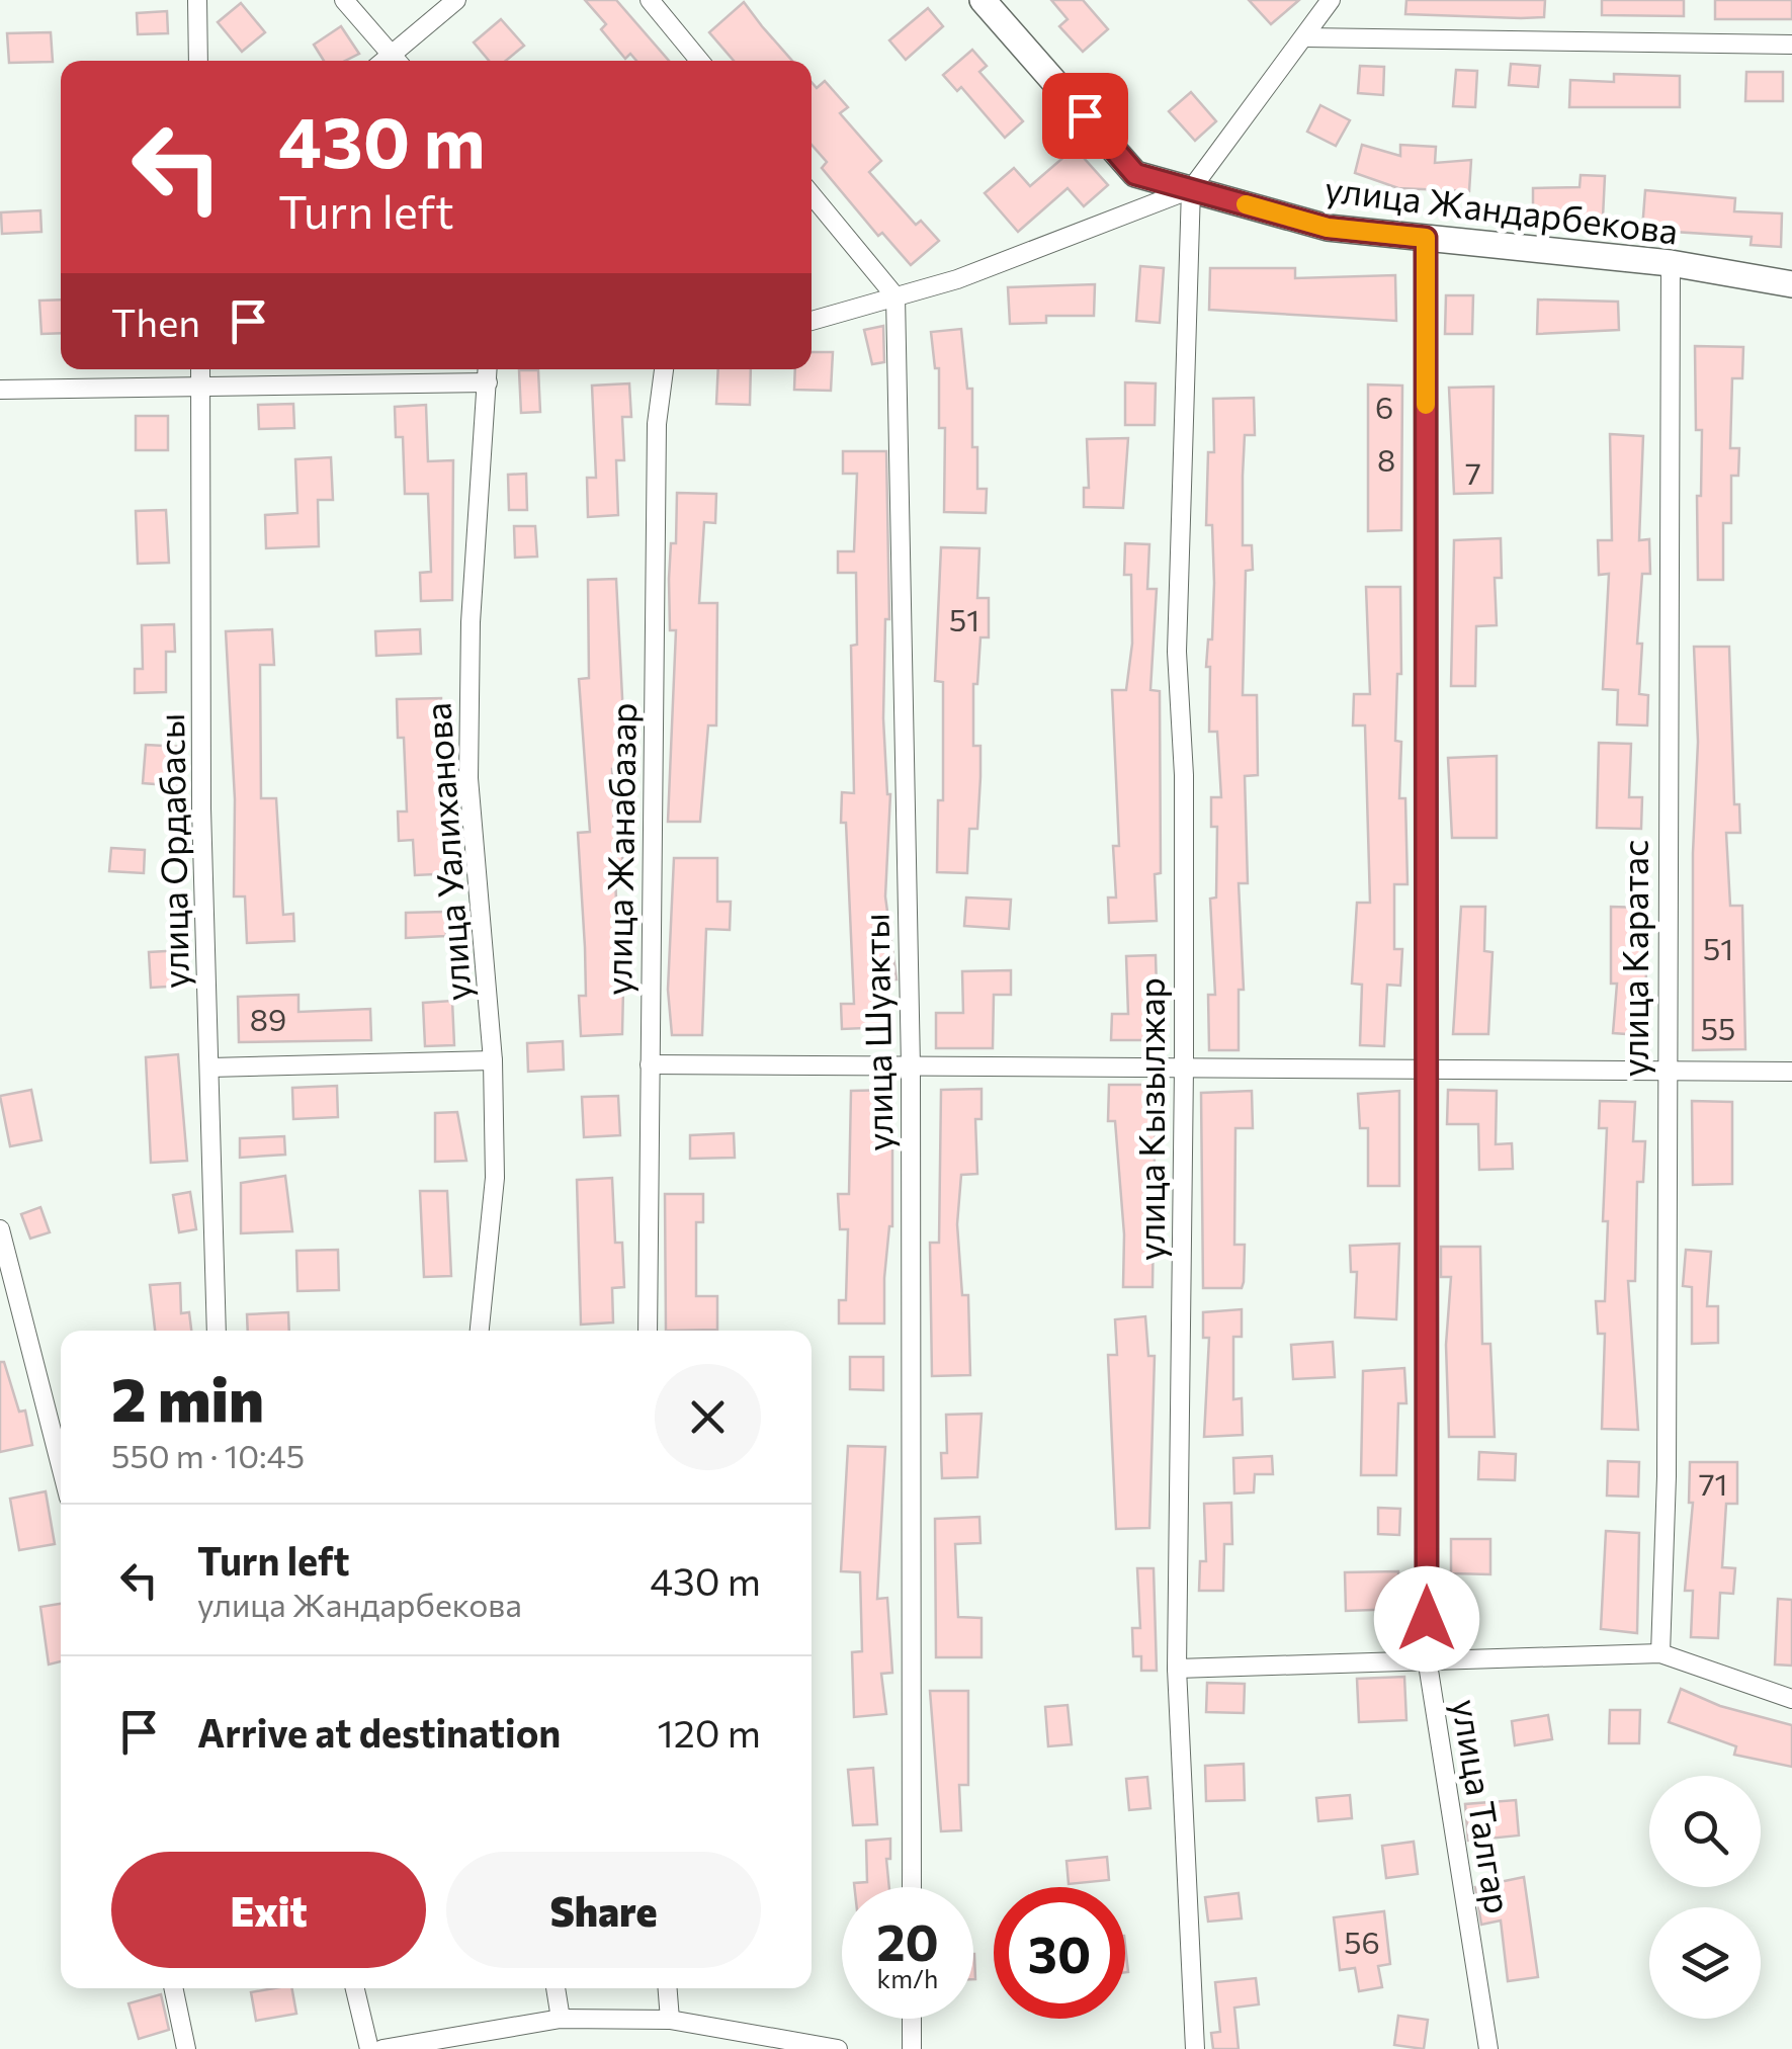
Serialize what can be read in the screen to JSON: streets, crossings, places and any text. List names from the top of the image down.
{
  "streets": {
    "street": [
      "улица Жандарбекова",
      "улица Жанабазар",
      "улица Ордабасы",
      "улица Уалиханова",
      "улица Каратас",
      "улица Шуакты",
      "улица Кызылжар",
      "улица Талгар"
    ]
  },
  "crossings": [
    ["улица Жандарбекова", "улица Каратас"],
    ["улица Жандарбекова", "улица Кызылжар"],
    ["улица Жандарбекова", "улица Талгар"]
  ],
  "house_numbers": [
    "6",
    "8",
    "7",
    "51",
    "51",
    "89",
    "55",
    "71",
    "56"
  ],
  "page": {
    "turn": ["430 m", "Turn left"],
    "then": "Then",
    "heading": ["2 min", "550 m · 10:45"],
    "list": [
      {
        "name": "Turn left",
        "note": "улица Жандарбекова",
        "value": "430 m"
      },
      {
        "name": "Arrive at destination",
        "value": "120 m"
      }
    ],
    "buttons": ["Exit", "Share"],
    "speed": "20 km/h",
    "limit": "30"
  }
}
